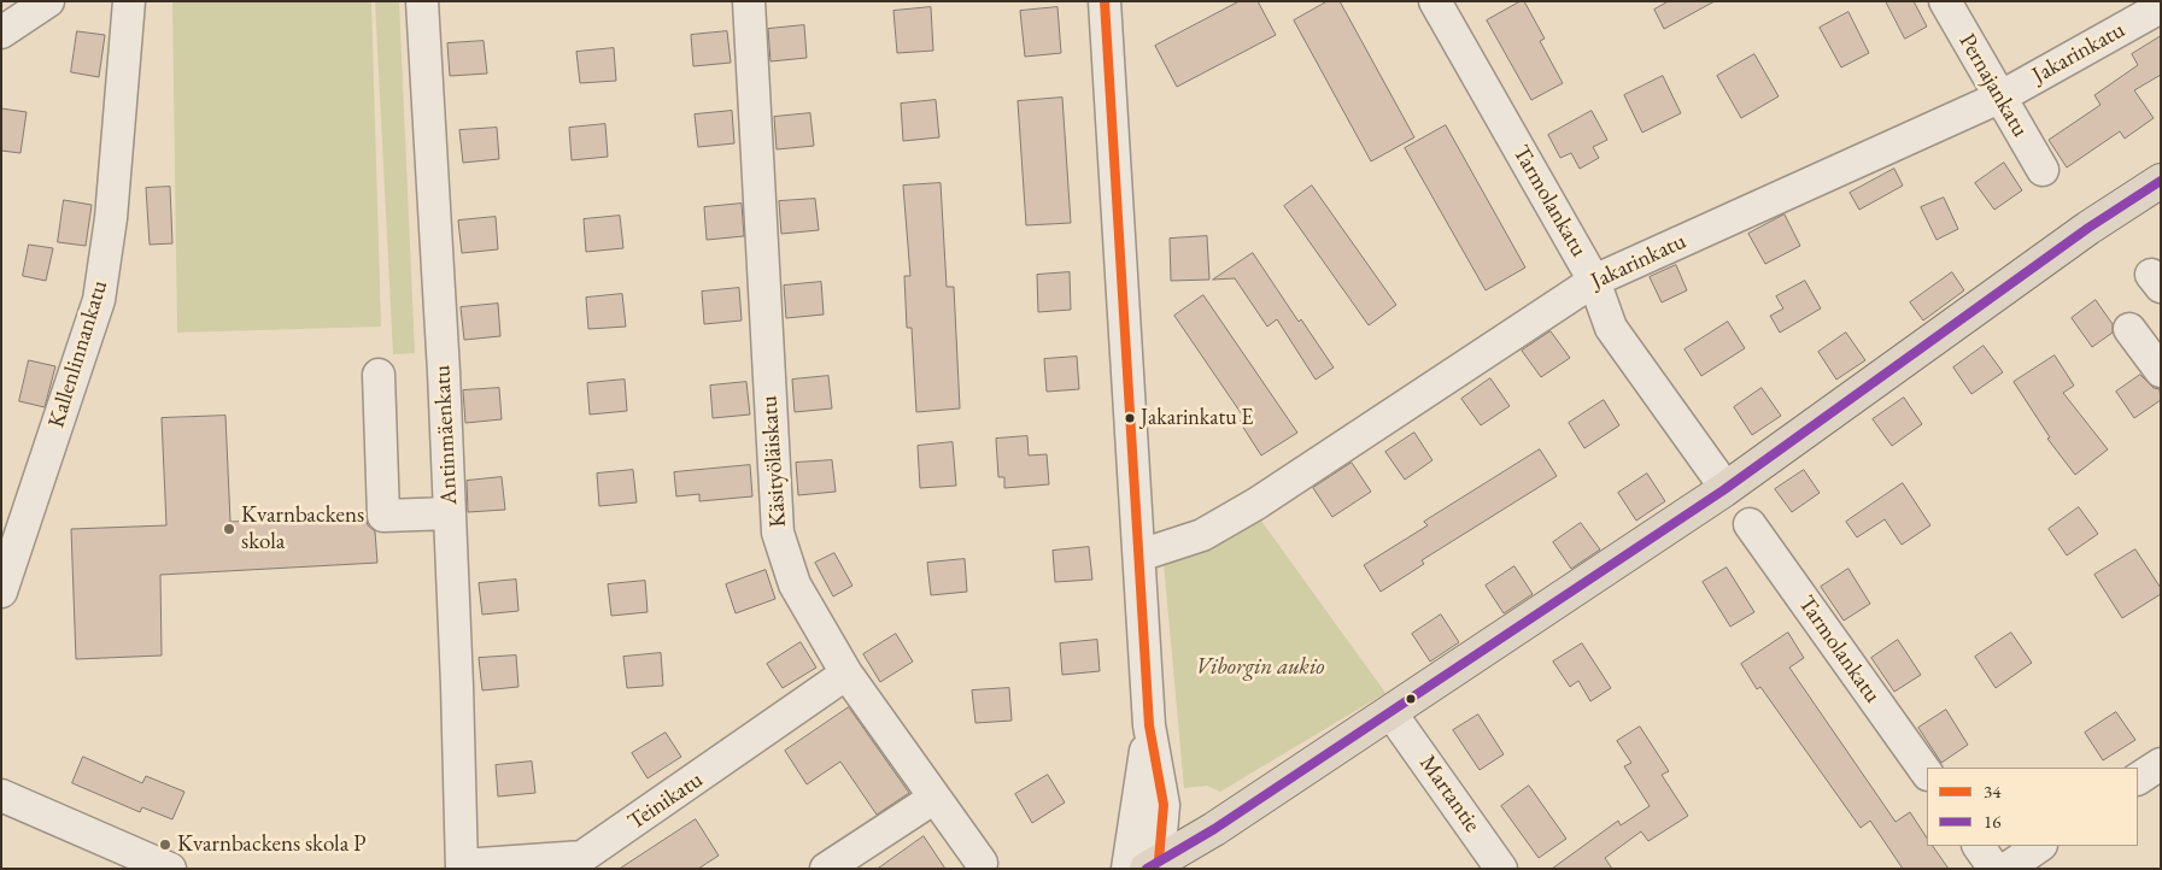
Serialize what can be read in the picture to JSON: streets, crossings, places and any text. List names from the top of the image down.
{
  "streets": {
    "street": [
      "Jakarinkatu",
      "Pernajankatu",
      "Tarmolankatu",
      "Kallenlinnankatu",
      "Antinmäenkatu",
      "Käsityöläiskatu",
      "Martantie",
      "Teinikatu"
    ]
  },
  "crossings": [
    ["Jakarinkatu", "Pernajankatu"],
    ["Jakarinkatu", "Tarmolankatu"],
    ["Antinmäenkatu", "Teinikatu"],
    ["Käsityöläiskatu", "Teinikatu"]
  ],
  "parks": ["Viborgin aukio"],
  "places": ["Jakarinkatu E", "Kvarnbackens skola", "Kvarnbackens skola P"],
  "lines": ["transit line 34", "transit line 16"],
  "legend": ["34", "16"]
}
